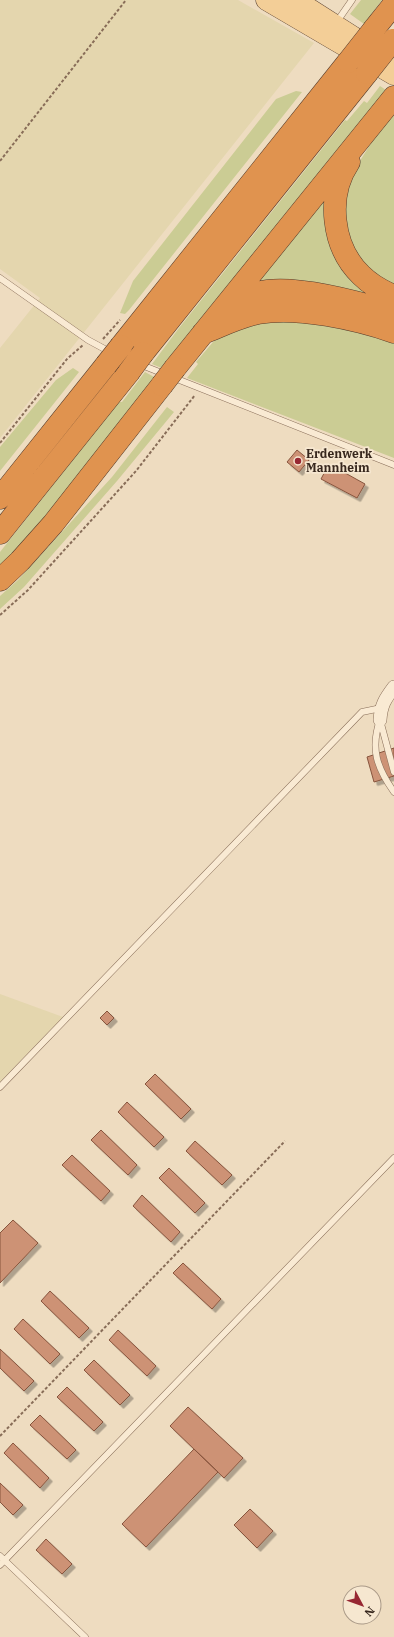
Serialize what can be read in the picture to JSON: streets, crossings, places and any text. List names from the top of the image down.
{
  "places": ["Erdenwerk Mannheim"],
  "north": "bottom right"
}
